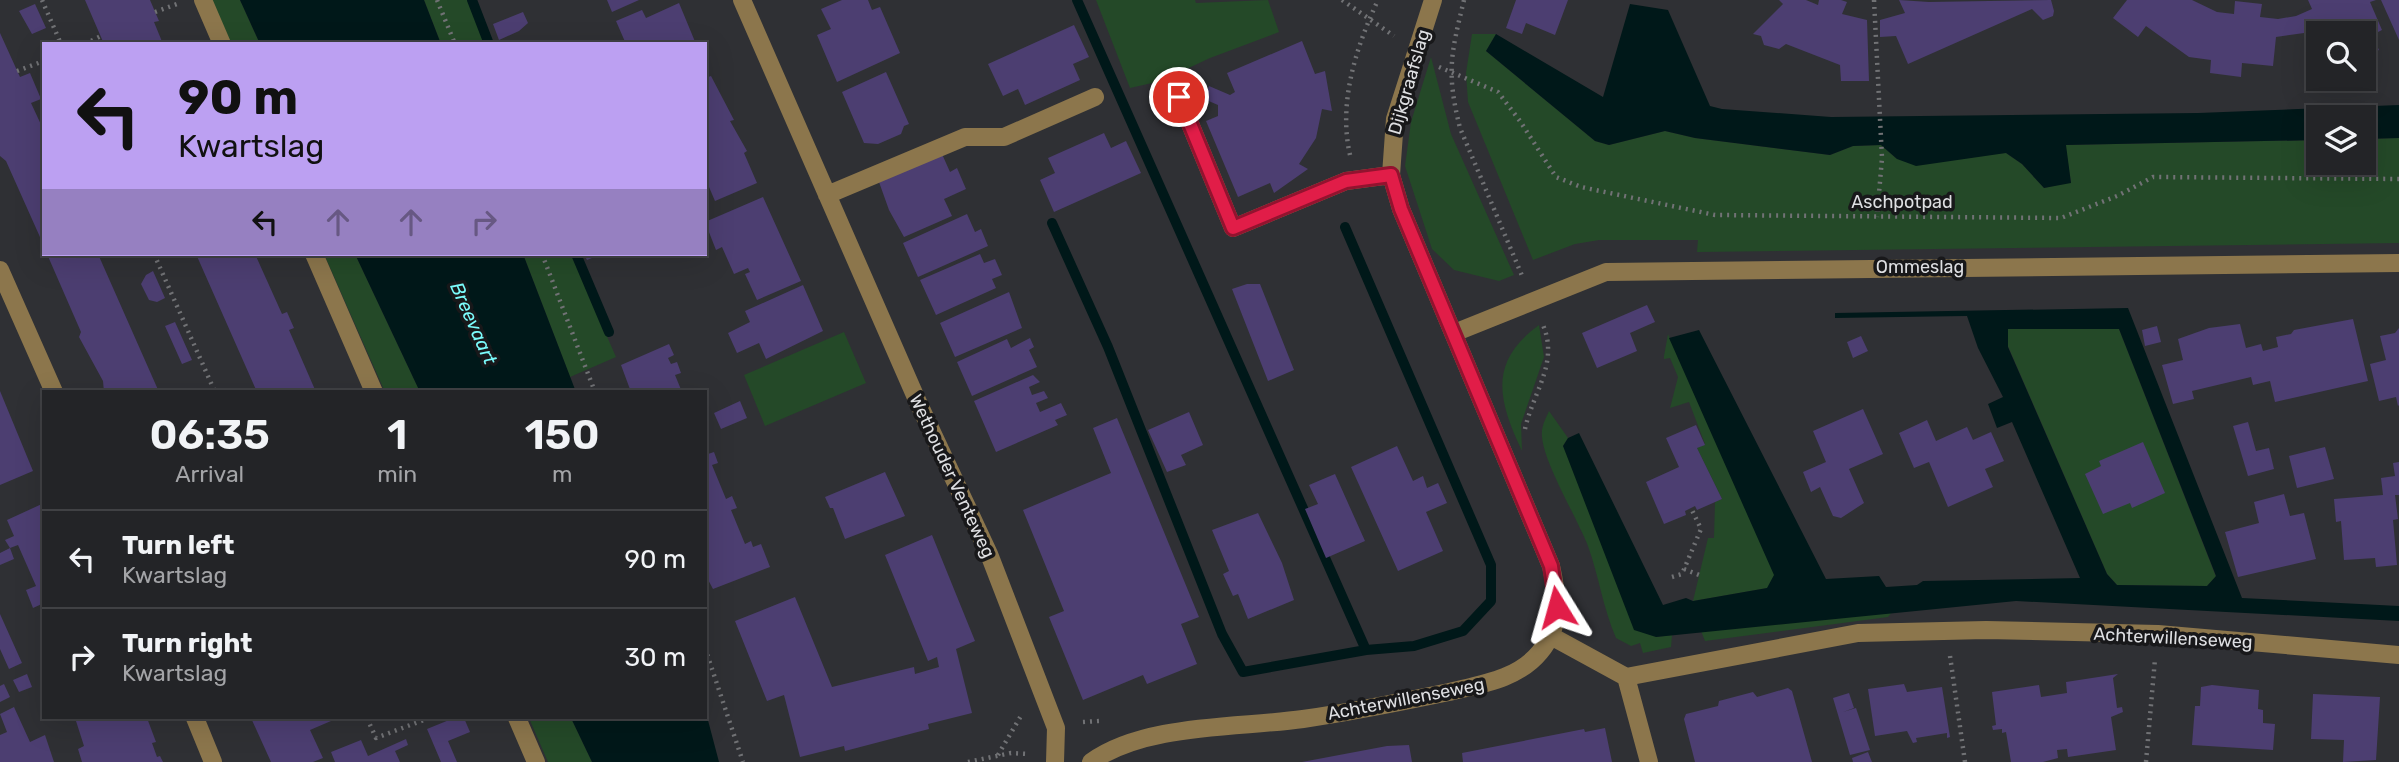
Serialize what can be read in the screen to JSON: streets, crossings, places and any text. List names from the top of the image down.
{
  "streets": {
    "street": [
      "Dijkgraafslag",
      "Ommeslag",
      "Wethouder Venteweg",
      "Achterwillenseweg"
    ],
    "path": ["Aschpotpad"]
  },
  "crossings": [
    ["Dijkgraafslag", "Ommeslag"],
    ["Dijkgraafslag", "Achterwillenseweg"]
  ],
  "water": ["Breevaart"],
  "page": {
    "turn": ["90 m", "Kwartslag"],
    "eta": [
      "06:35",
      "Arrival",
      "1",
      "min",
      "150",
      "m"
    ],
    "list": [
      {
        "name": "Turn left",
        "note": "Kwartslag",
        "value": "90 m"
      },
      {
        "name": "Turn right",
        "note": "Kwartslag",
        "value": "30 m"
      }
    ]
  }
}
